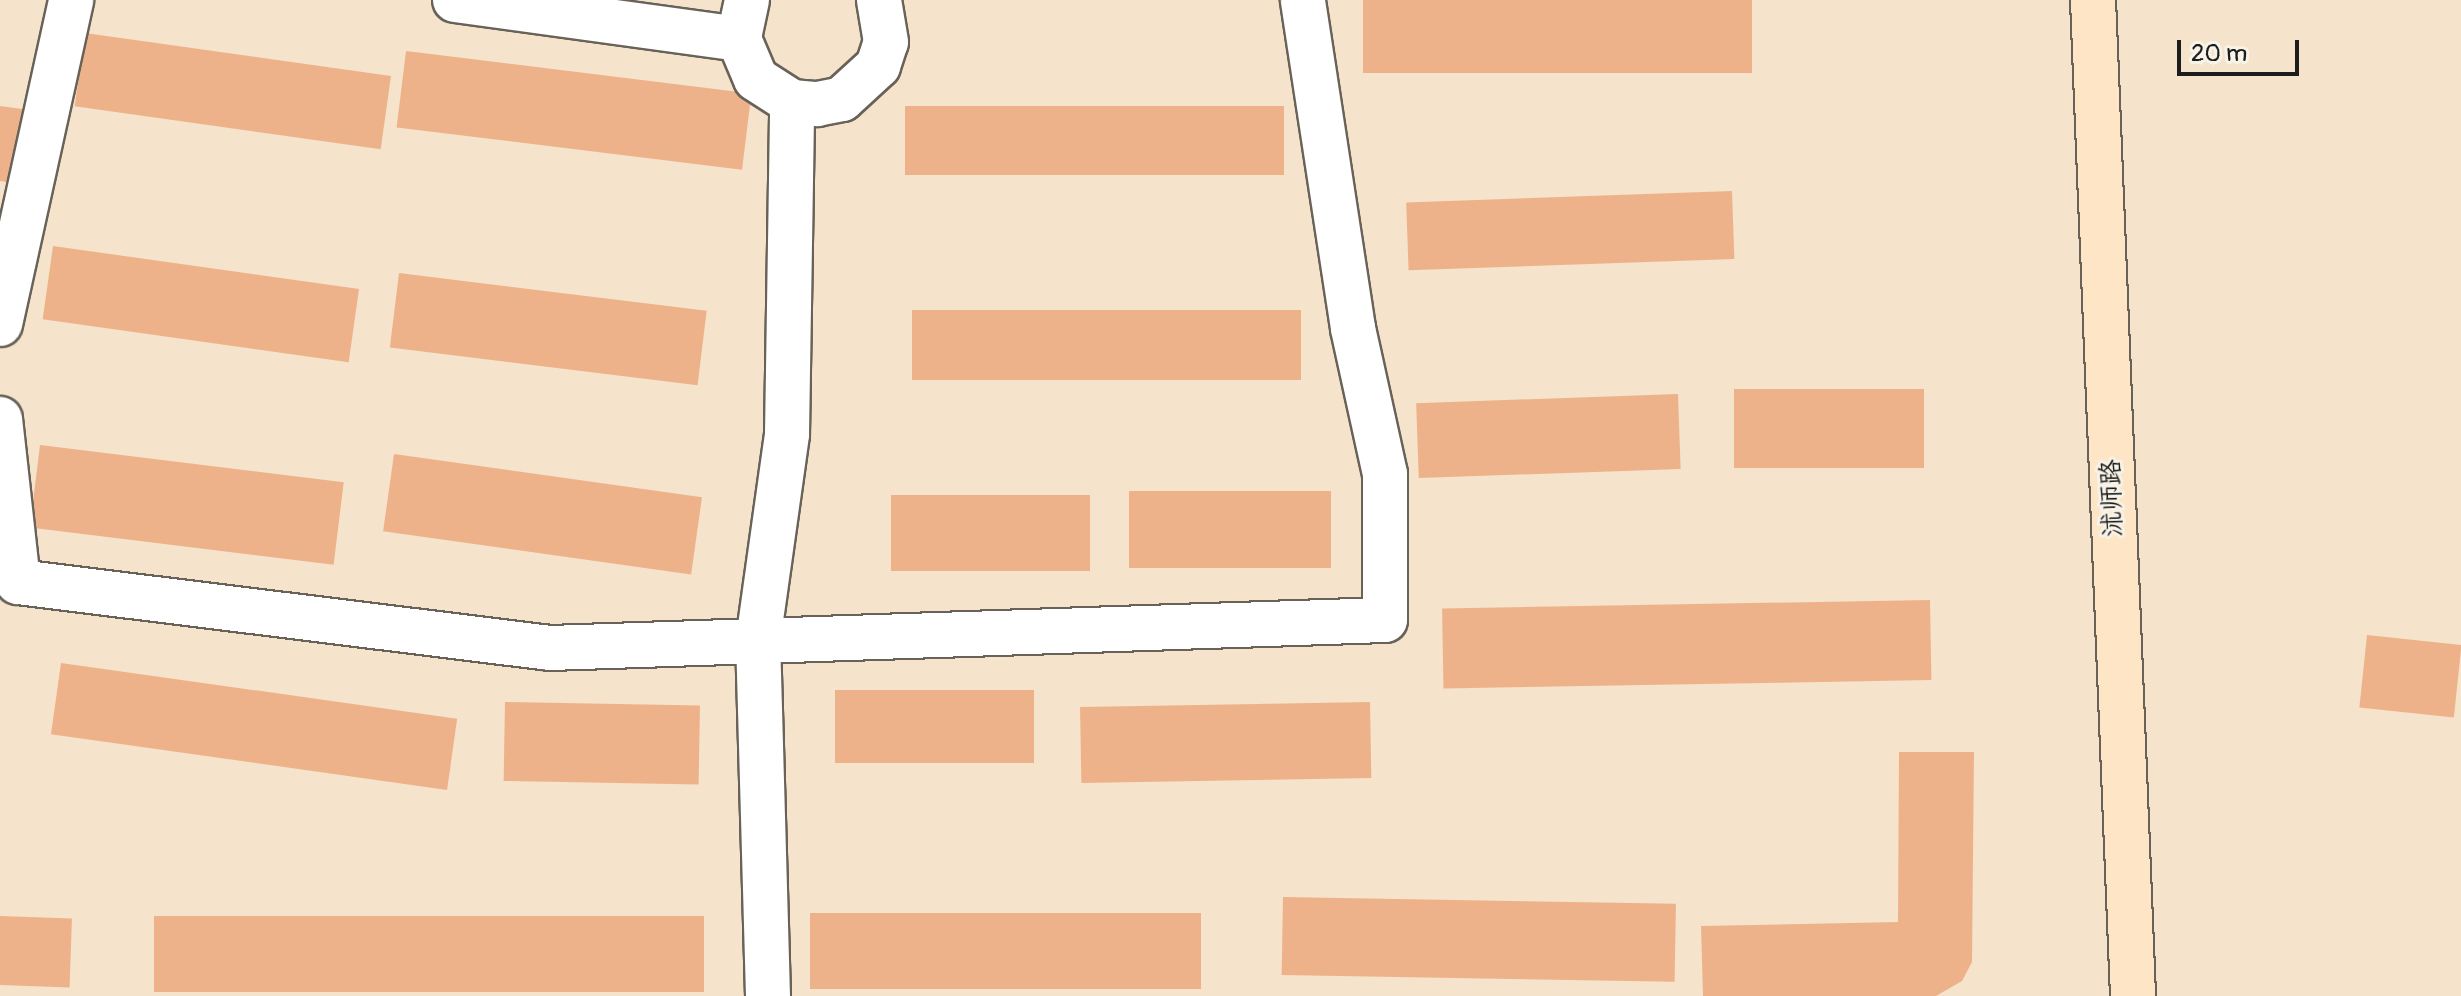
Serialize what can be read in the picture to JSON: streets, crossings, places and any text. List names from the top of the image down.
{
  "streets": {
    "street": ["沭师路"]
  },
  "scale_bar": "20 m"
}
